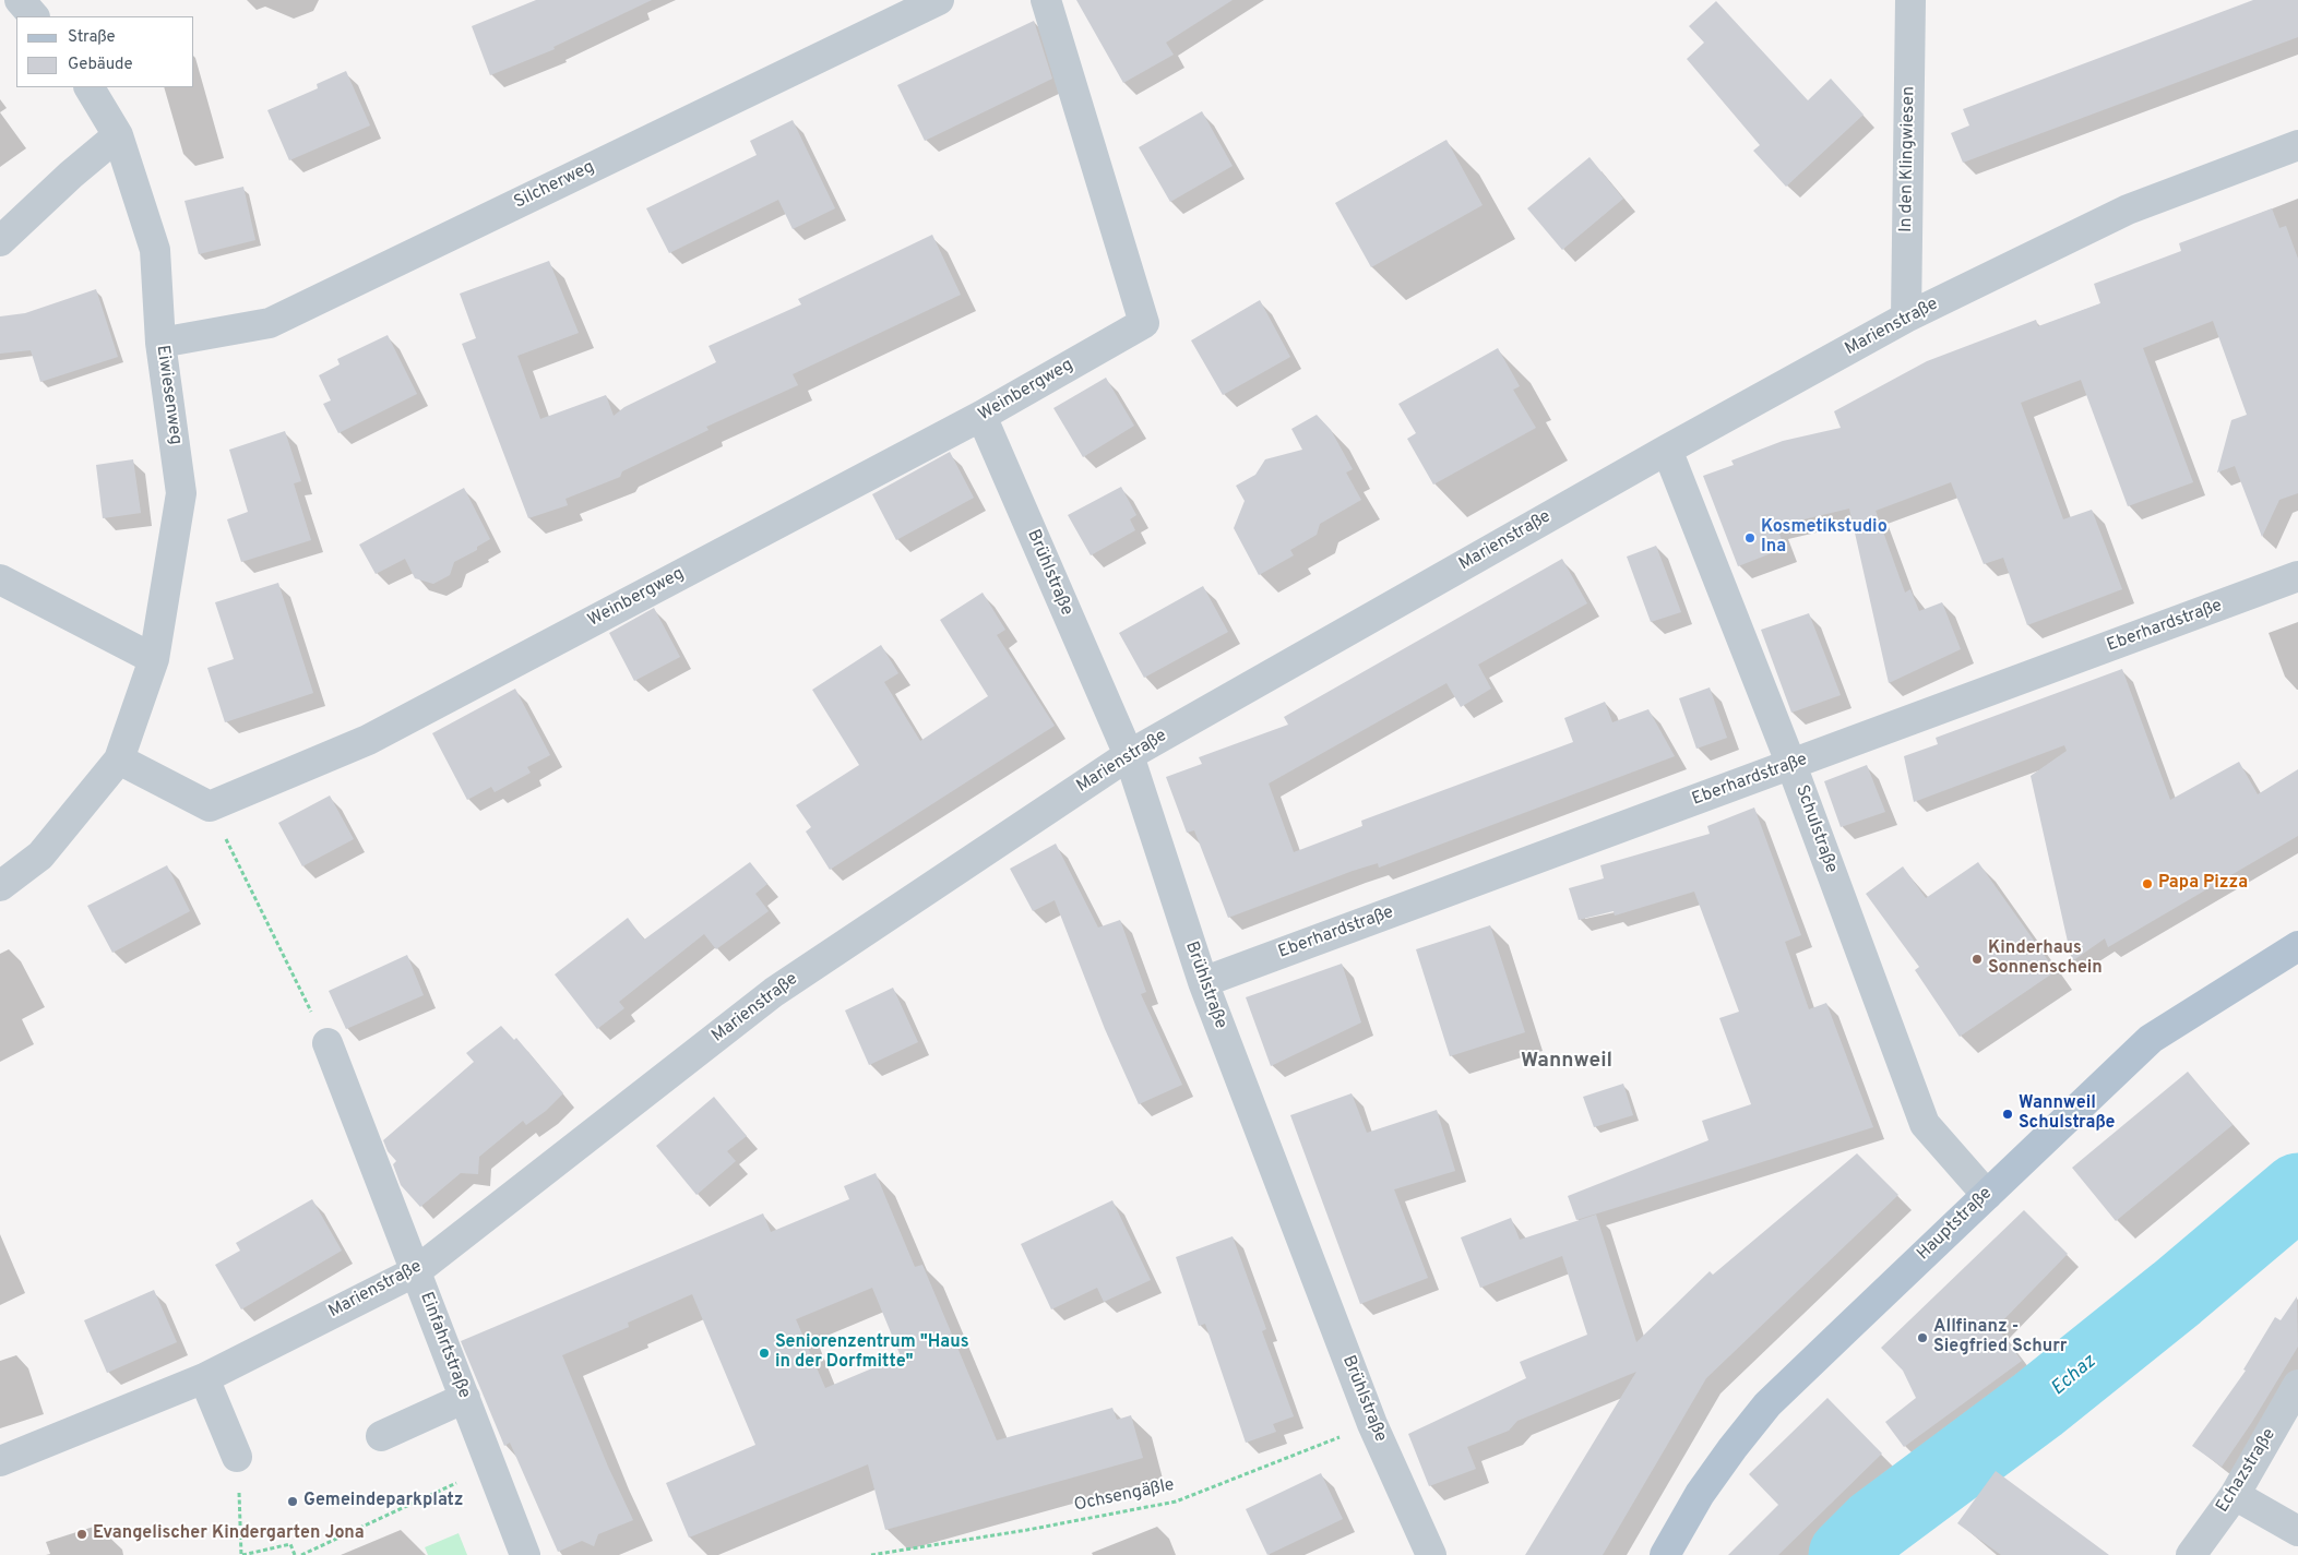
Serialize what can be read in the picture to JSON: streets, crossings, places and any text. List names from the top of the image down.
{
  "streets": {
    "main road": ["Hauptstraße"],
    "street": [
      "In den Klingwiesen",
      "Silcherweg",
      "Marienstraße",
      "Weinbergweg",
      "Eiwiesenweg",
      "Brühlstraße",
      "Eberhardstraße",
      "Schulstraße",
      "Einfahrtstraße",
      "Echazstraße"
    ],
    "path": ["Ochsengäßle"]
  },
  "crossings": [
    ["In den Klingwiesen", "Marienstraße"],
    ["Silcherweg", "Eiwiesenweg"],
    ["Marienstraße", "Brühlstraße"],
    ["Marienstraße", "Schulstraße"],
    ["Marienstraße", "Einfahrtstraße"],
    ["Weinbergweg", "Brühlstraße"],
    ["Brühlstraße", "Eberhardstraße"],
    ["Brühlstraße", "Ochsengäßle"],
    ["Eberhardstraße", "Schulstraße"],
    ["Schulstraße", "Hauptstraße"]
  ],
  "districts": ["Wannweil"],
  "water": ["Echaz"],
  "places": [
    "Kosmetikstudio Ina",
    "Papa Pizza",
    "Kinderhaus Sonnenschein",
    "Wannweil Schulstraße",
    "Allfinanz - Siegfried Schurr",
    "Seniorenzentrum \"Haus in der Dorfmitte\"",
    "Gemeindeparkplatz",
    "Evangelischer Kindergarten Jona"
  ],
  "legend": ["Straße", "Gebäude"]
}
